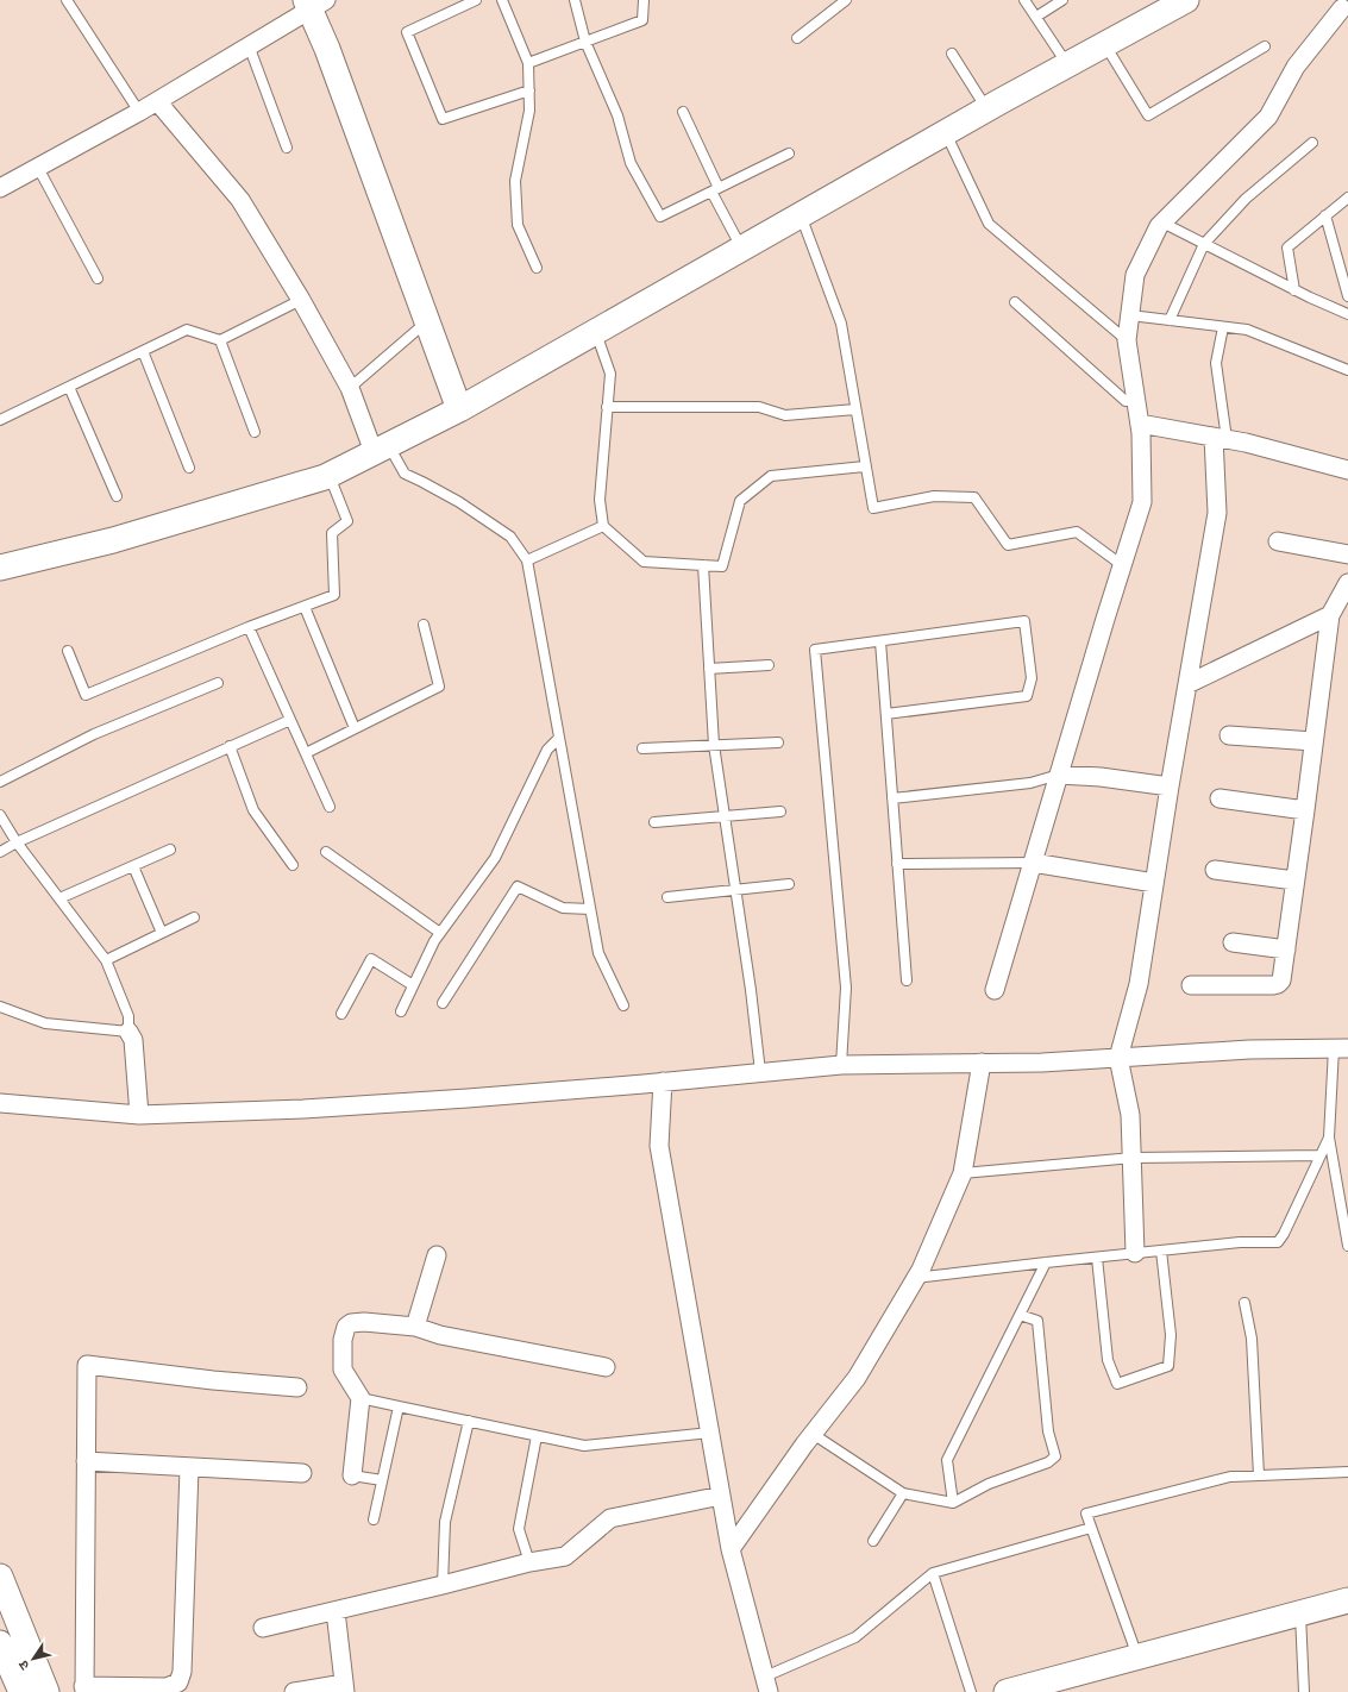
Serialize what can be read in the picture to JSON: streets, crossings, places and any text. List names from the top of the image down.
{
  "north": "bottom left"
}
